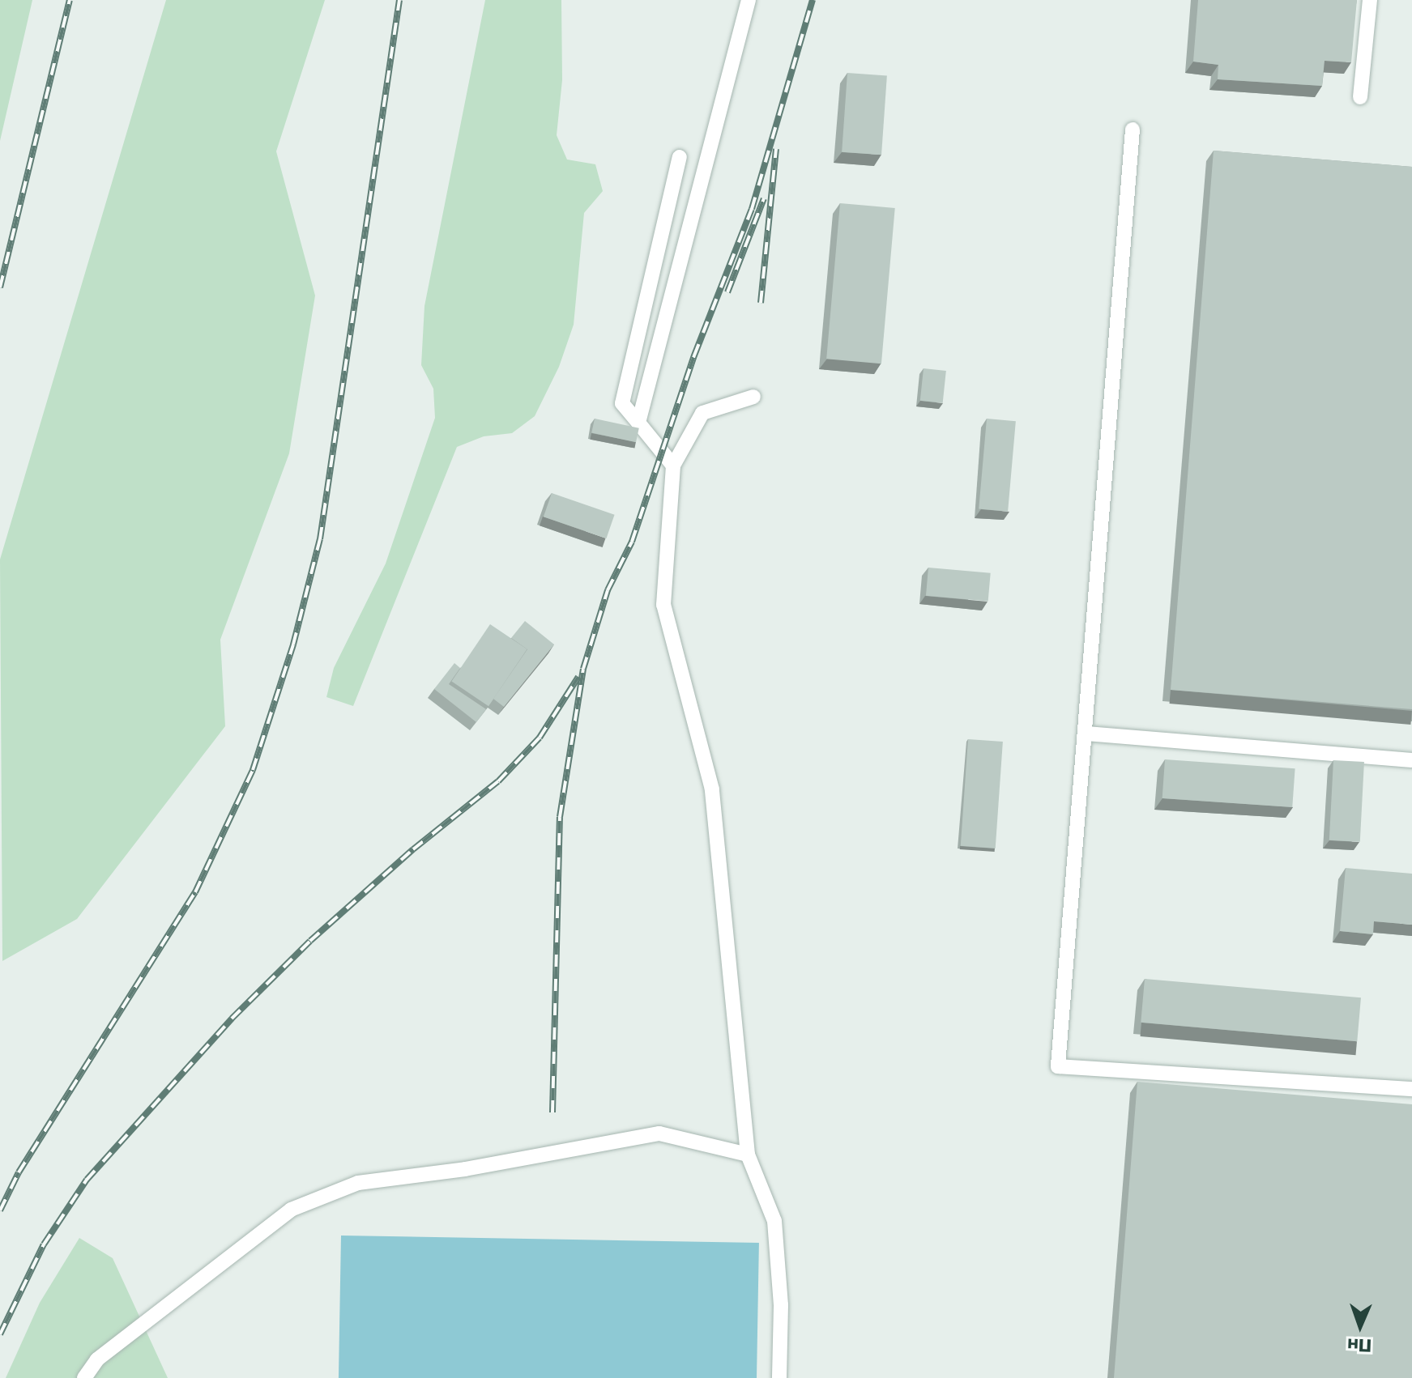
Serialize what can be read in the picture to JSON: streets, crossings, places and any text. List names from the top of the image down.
{
  "north": "bottom"
}
